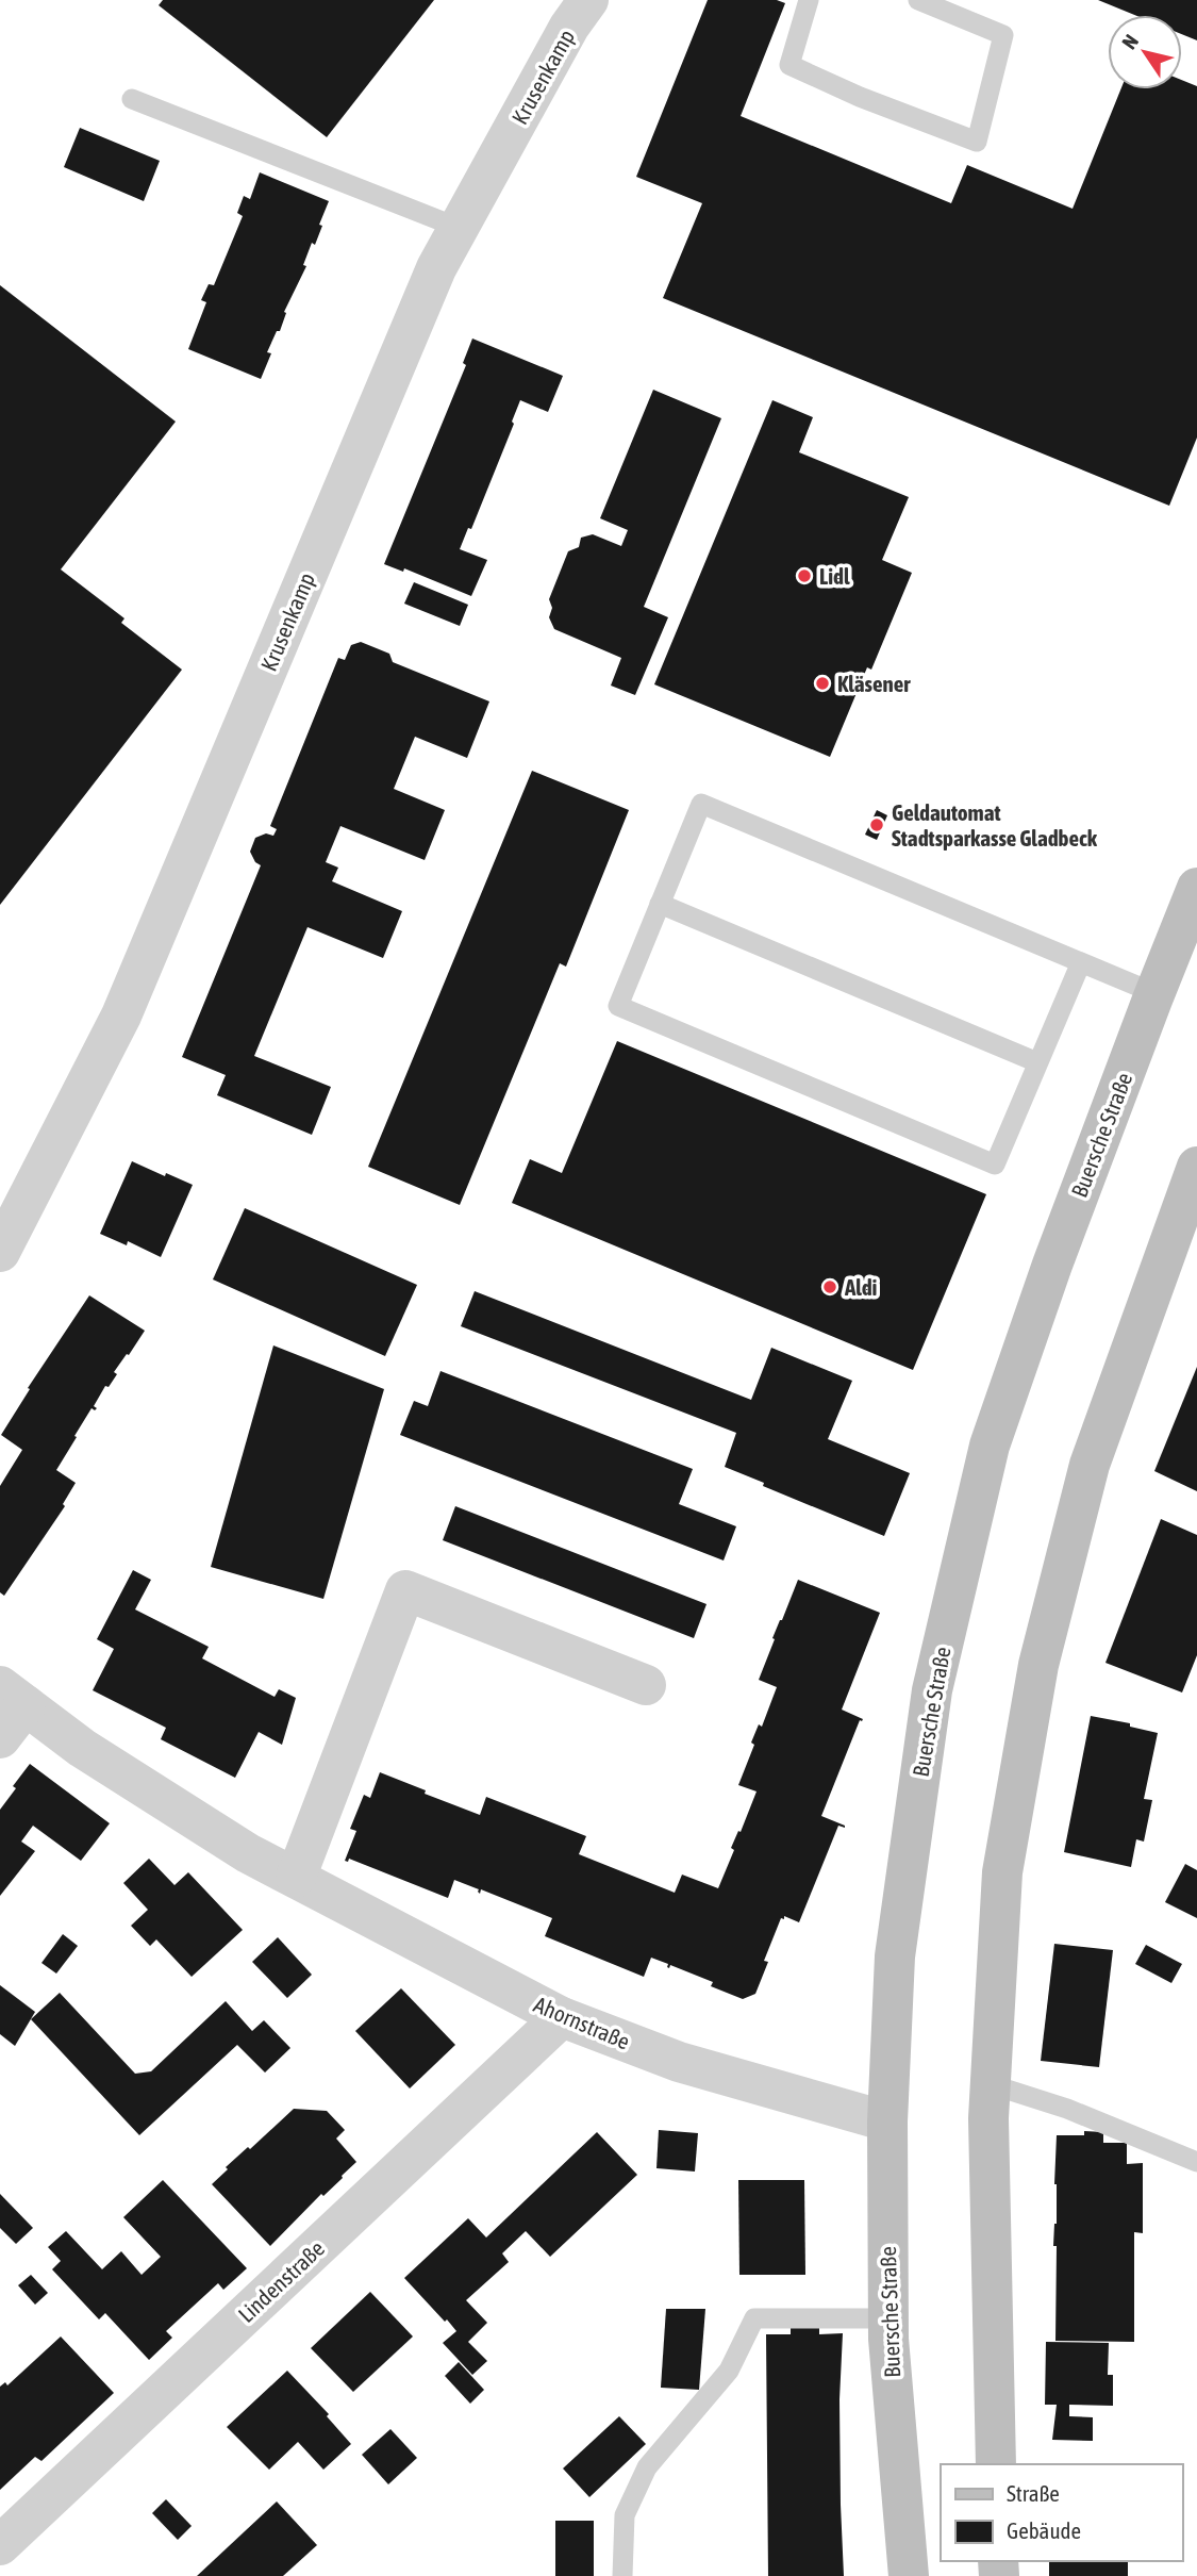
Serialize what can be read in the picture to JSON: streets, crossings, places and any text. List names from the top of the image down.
{
  "streets": {
    "main road": ["Buersche Straße"],
    "street": ["Krusenkamp", "Ahornstraße", "Lindenstraße"]
  },
  "crossings": [
    ["Buersche Straße", "Ahornstraße"],
    ["Ahornstraße", "Lindenstraße"]
  ],
  "places": [
    "Lidl",
    "Kläsener",
    "Geldautomat Stadtsparkasse Gladbeck",
    "Aldi"
  ],
  "legend": ["Straße", "Gebäude"],
  "north": "top left"
}
